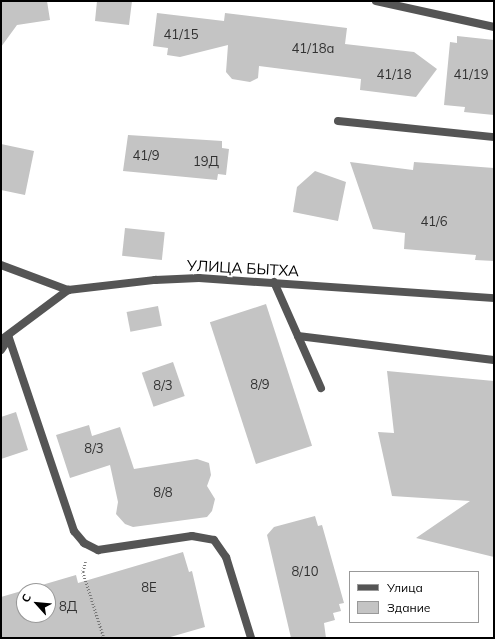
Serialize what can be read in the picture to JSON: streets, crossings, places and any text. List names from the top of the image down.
{
  "streets": {
    "street": ["УЛИЦА БЫТХА"]
  },
  "house_numbers": [
    "41/15",
    "41/18а",
    "41/18",
    "41/19",
    "41/9",
    "19Д",
    "41/6",
    "8/9",
    "8/3",
    "8/3",
    "8/8",
    "8/10",
    "8Е",
    "8Д"
  ],
  "legend": ["Улица", "Здание"],
  "north": "top left"
}
